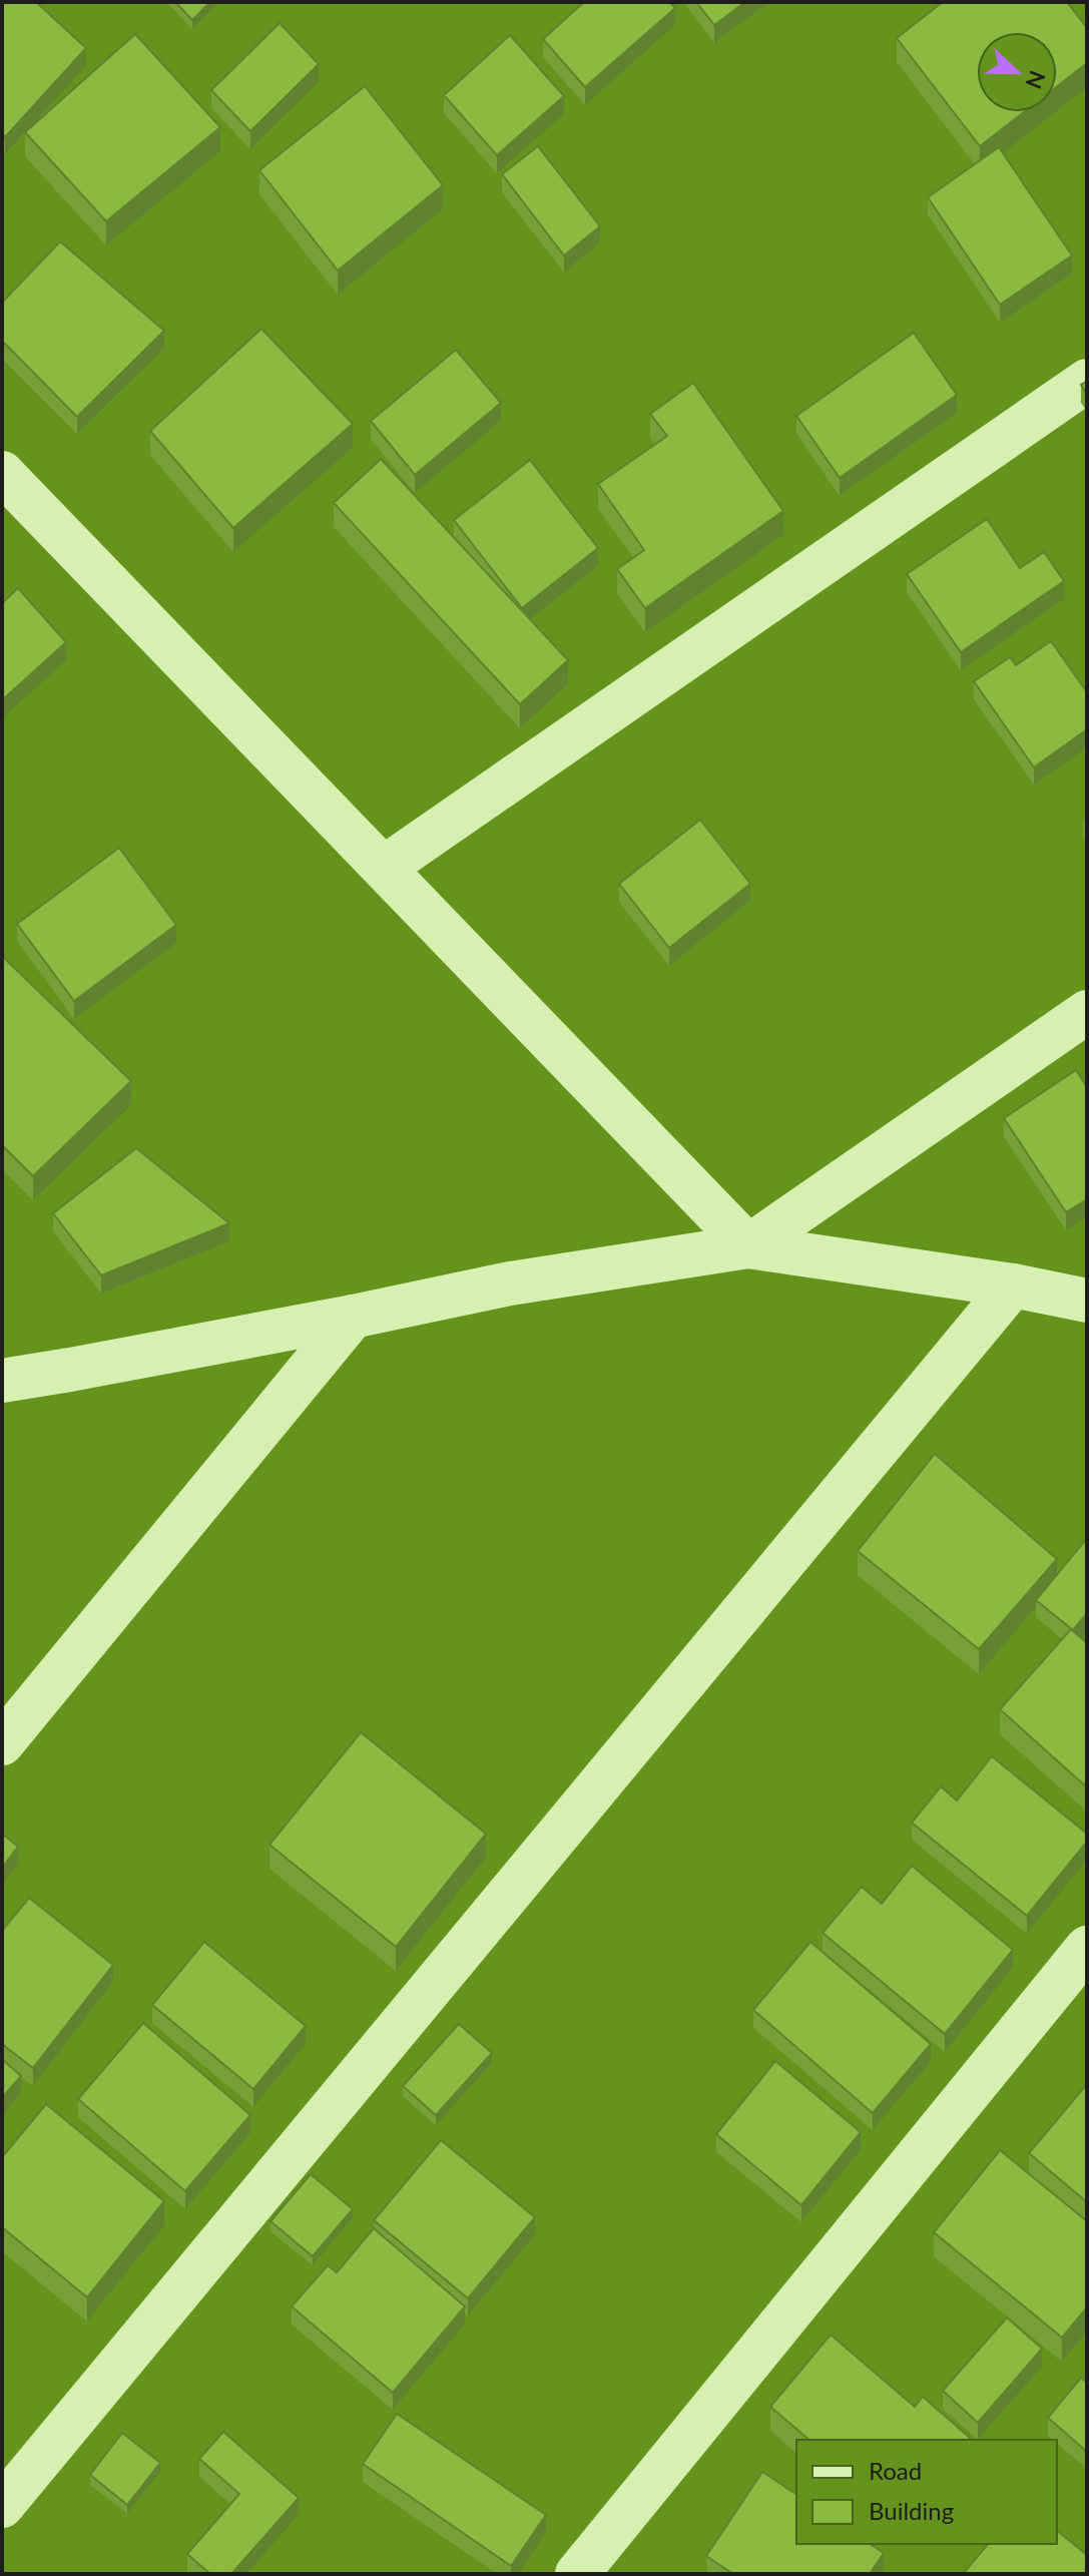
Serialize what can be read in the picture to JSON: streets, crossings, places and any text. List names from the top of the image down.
{
  "legend": ["Road", "Building"],
  "north": "right"
}
